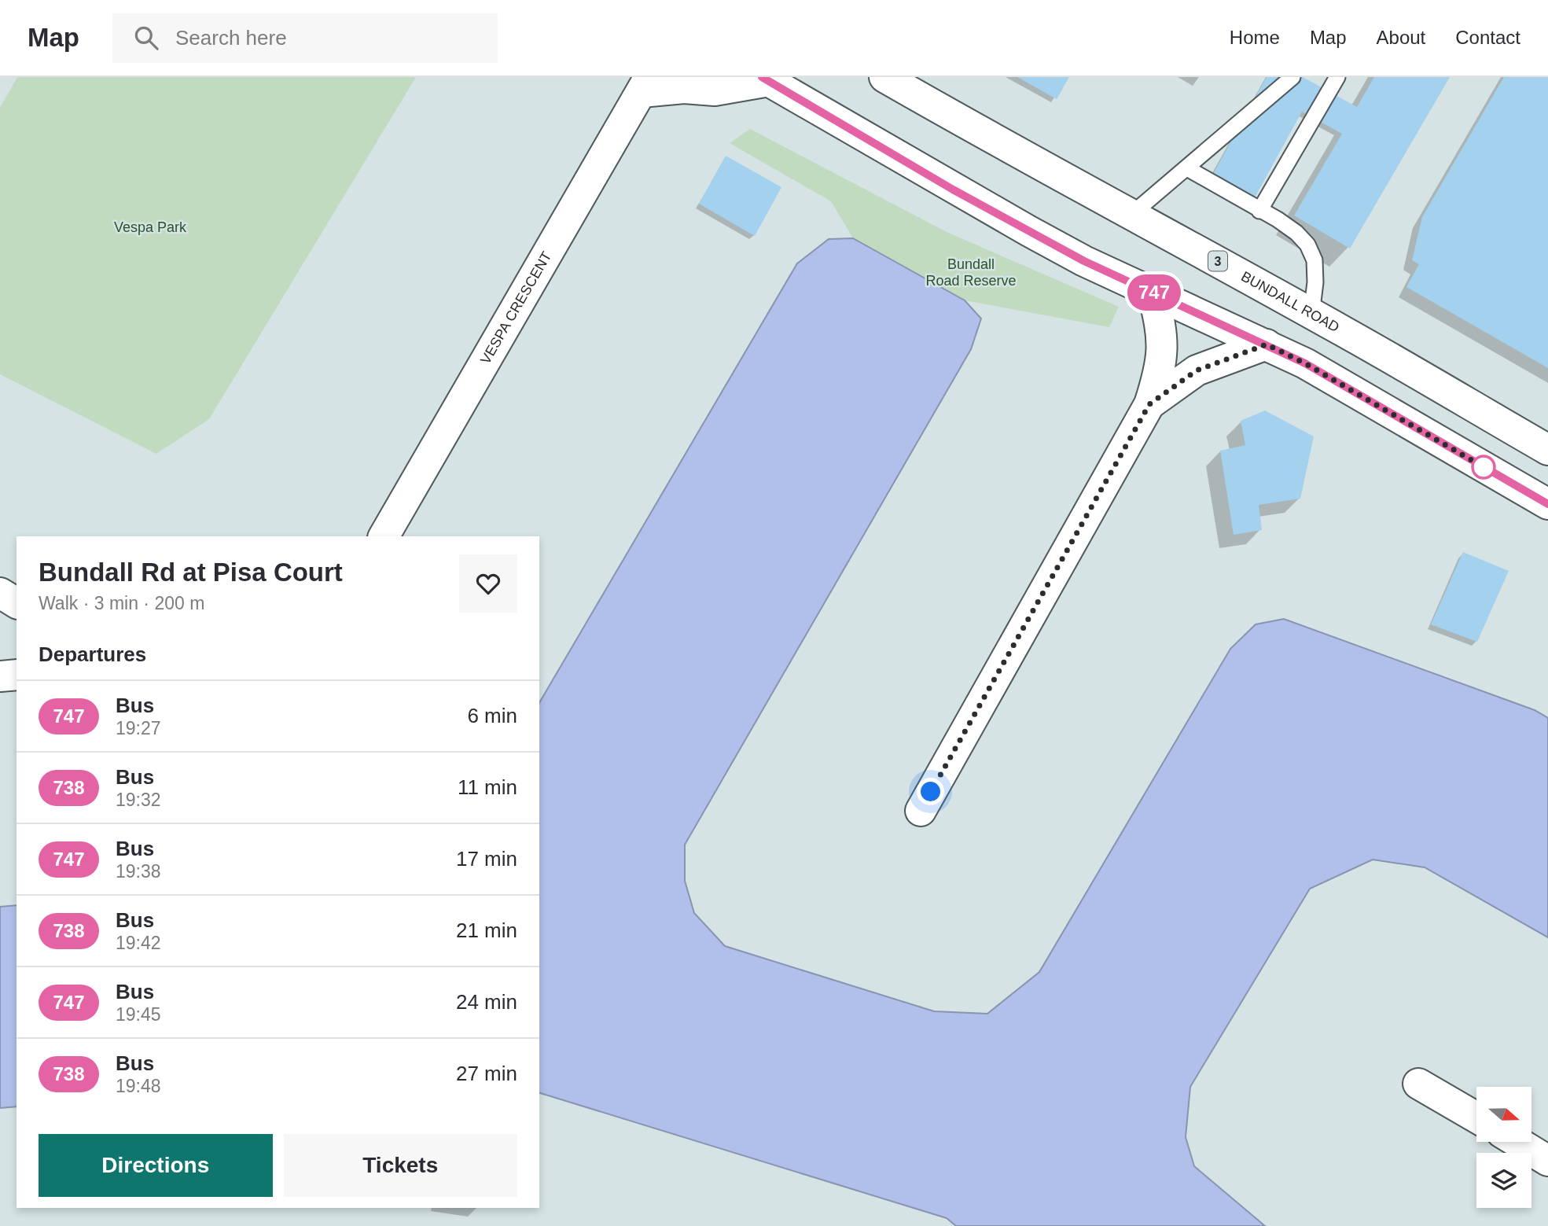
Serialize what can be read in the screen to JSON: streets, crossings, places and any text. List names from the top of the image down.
{
  "streets": {
    "main road": ["3", "BUNDALL ROAD", "VESPA CRESCENT"]
  },
  "parks": ["Vespa Park", "Bundall Road Reserve"],
  "lines": ["bus line 747"],
  "north": "right",
  "page": {
    "header": "Map",
    "search": "Search here",
    "nav": [
      "Home",
      "Map",
      "About",
      "Contact"
    ],
    "on_map": "747",
    "heading": [
      ["Bundall Rd at Pisa Court", "Walk · 3 min · 200 m"],
      "Departures"
    ],
    "list": [
      {
        "mark": "747",
        "name": "Bus",
        "note": "19:27",
        "value": "6 min"
      },
      {
        "mark": "738",
        "name": "Bus",
        "note": "19:32",
        "value": "11 min"
      },
      {
        "mark": "747",
        "name": "Bus",
        "note": "19:38",
        "value": "17 min"
      },
      {
        "mark": "738",
        "name": "Bus",
        "note": "19:42",
        "value": "21 min"
      },
      {
        "mark": "747",
        "name": "Bus",
        "note": "19:45",
        "value": "24 min"
      },
      {
        "mark": "738",
        "name": "Bus",
        "note": "19:48",
        "value": "27 min"
      }
    ],
    "buttons": ["Directions", "Tickets"]
  }
}
